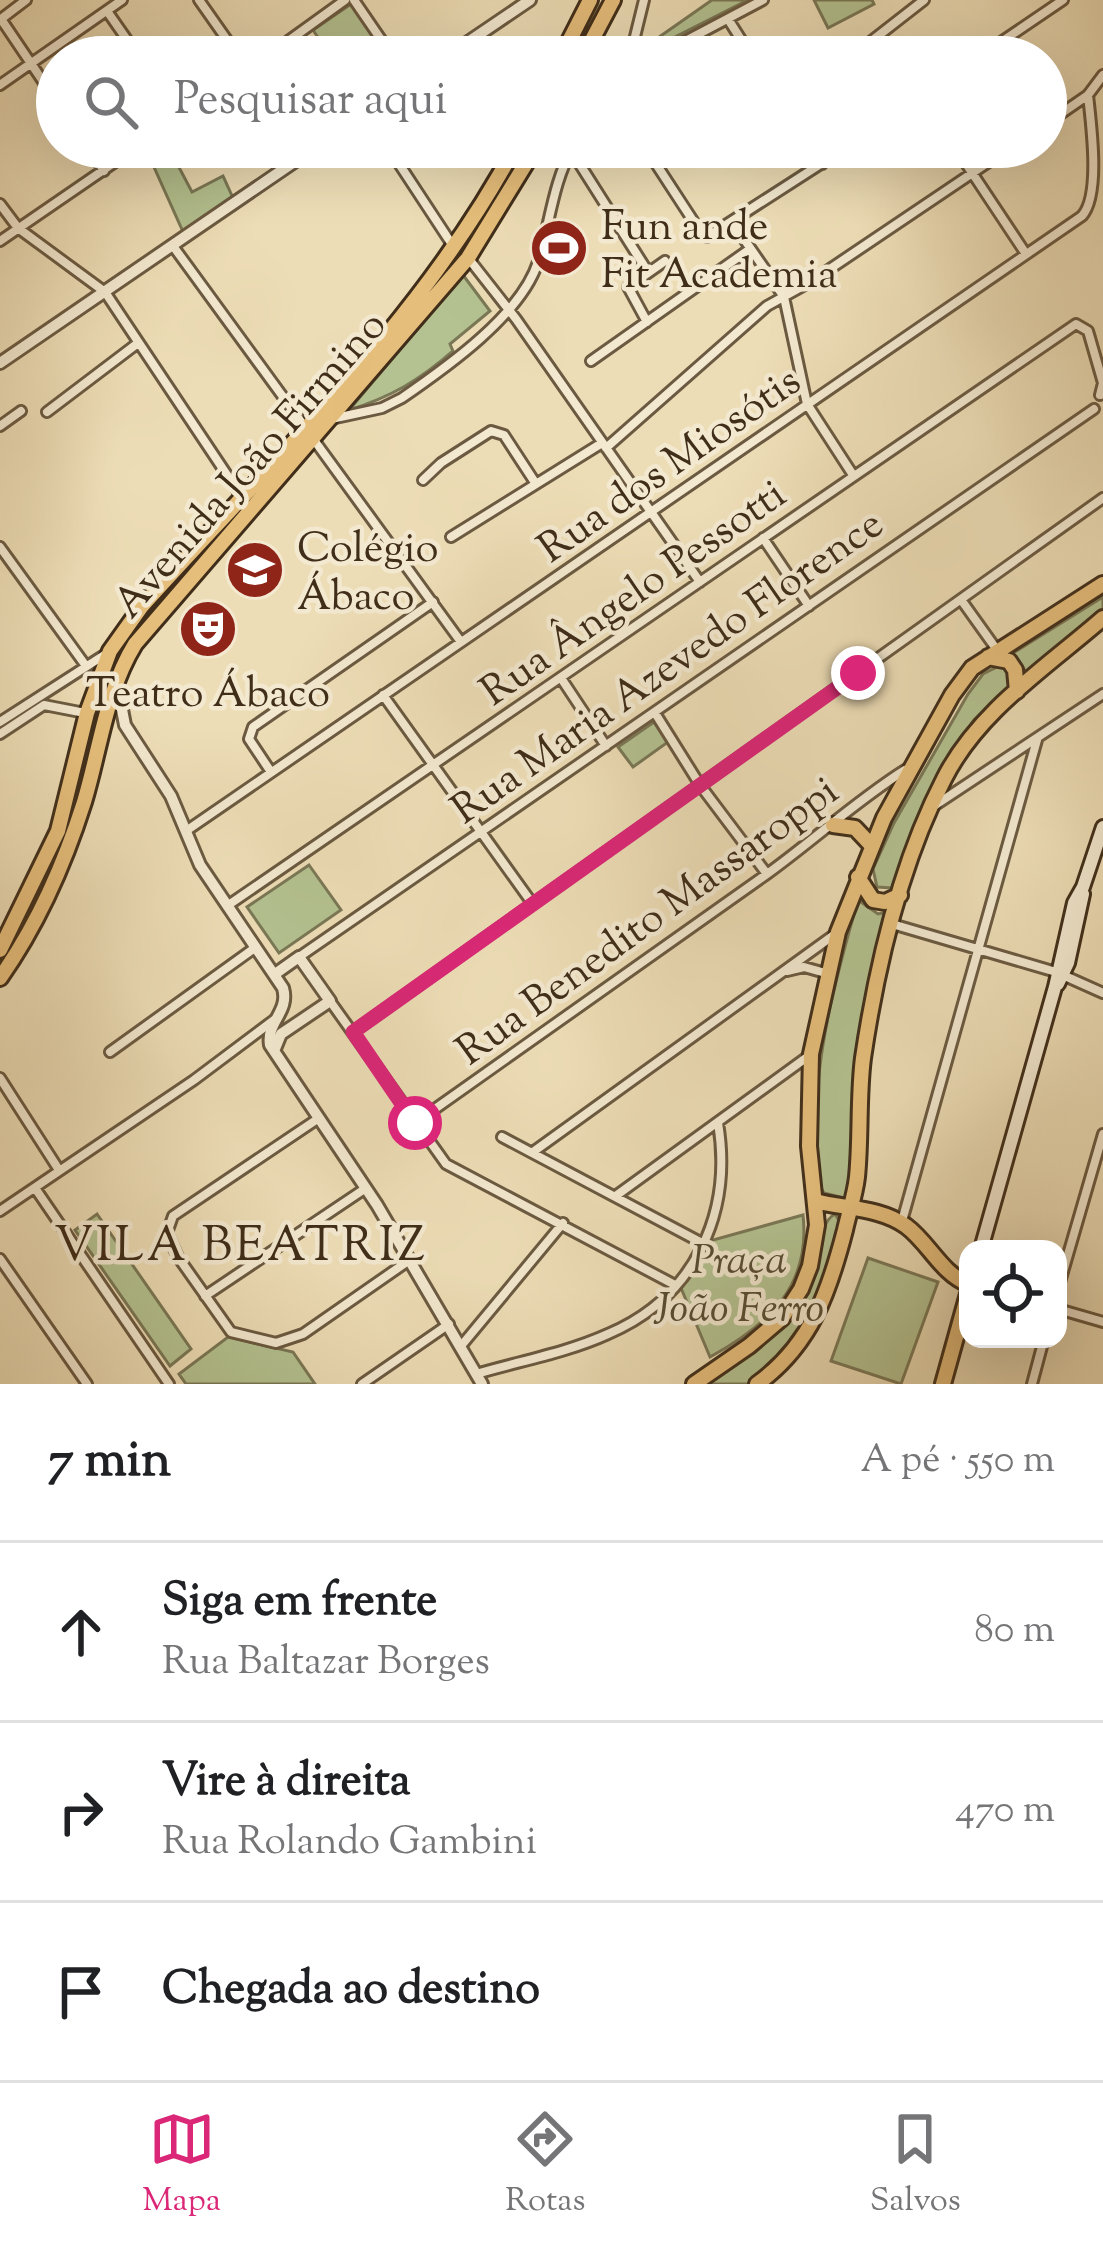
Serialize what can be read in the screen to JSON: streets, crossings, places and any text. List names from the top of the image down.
{
  "streets": {
    "main road": ["Avenida João Firmino"],
    "street": [
      "Rua dos Miosótis",
      "Rua Ângelo Pessotti",
      "Rua Maria Azevedo Florence",
      "Rua Benedito Massaroppi"
    ]
  },
  "districts": ["VILA BEATRIZ"],
  "parks": ["Praça João Ferro"],
  "places": {
    "sports": ["Fun ande Fit Academia"],
    "school or university": ["Colégio Ábaco"],
    "theatre": ["Teatro Ábaco"]
  },
  "page": {
    "search": "Pesquisar aqui",
    "heading": ["7 min", "A pé · 550 m"],
    "list": [
      ["Siga em frente", "Rua Baltazar Borges", "80 m"],
      ["Vire à direita", "Rua Rolando Gambini", "470 m"],
      "Chegada ao destino"
    ],
    "nav": ["Mapa", "Rotas", "Salvos"]
  }
}
